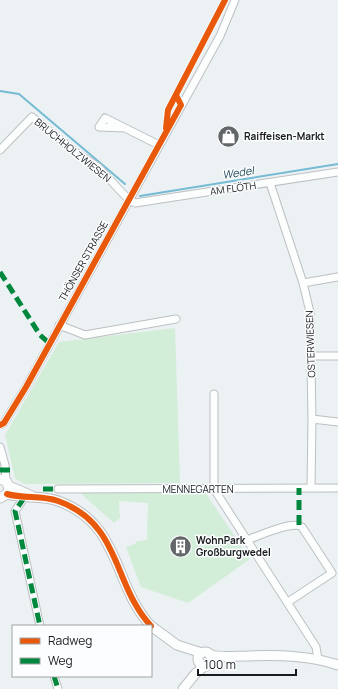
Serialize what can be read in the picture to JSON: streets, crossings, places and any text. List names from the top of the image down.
{
  "streets": {
    "street": [
      "BRUCHHOLZWIESEN",
      "AM FLÖTH",
      "THÖNSER STRASSE",
      "OSTERWIESEN",
      "MENNEGARTEN"
    ]
  },
  "crossings": [
    ["BRUCHHOLZWIESEN", "AM FLÖTH"],
    ["BRUCHHOLZWIESEN", "THÖNSER STRASSE"],
    ["AM FLÖTH", "THÖNSER STRASSE"],
    ["AM FLÖTH", "OSTERWIESEN"],
    ["OSTERWIESEN", "MENNEGARTEN"]
  ],
  "water": ["Wedel"],
  "places": {
    "shop": ["Raiffeisen-Markt"],
    "building": ["WohnPark Großburgwedel"]
  },
  "legend": ["Radweg", "Weg"],
  "scale_bar": "100 m"
}
